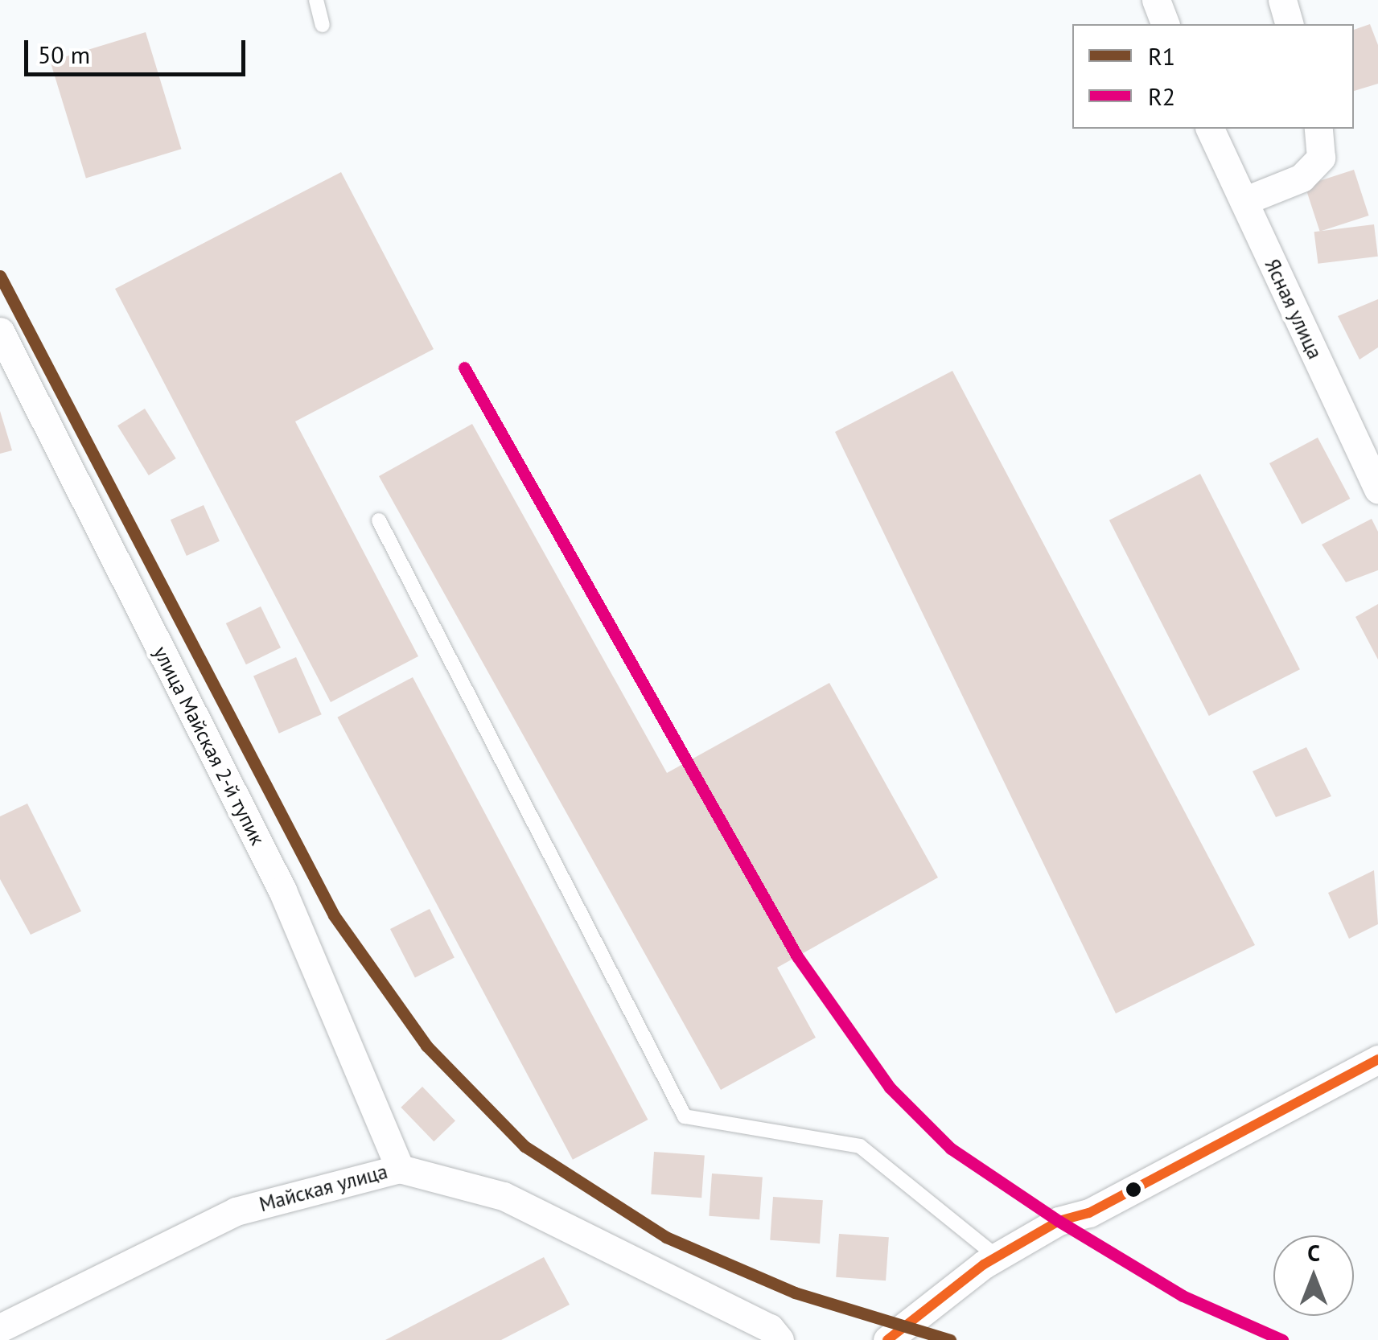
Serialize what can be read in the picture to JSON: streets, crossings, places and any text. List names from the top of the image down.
{
  "streets": {
    "street": ["Ясная улица", "улица Майская 2-й тупик", "Майская улица"]
  },
  "crossings": [
    ["улица Майская 2-й тупик", "Майская улица"]
  ],
  "lines": ["transit line R1", "transit line R2"],
  "legend": ["R1", "R2"],
  "scale_bar": "50 m",
  "north": "top"
}
